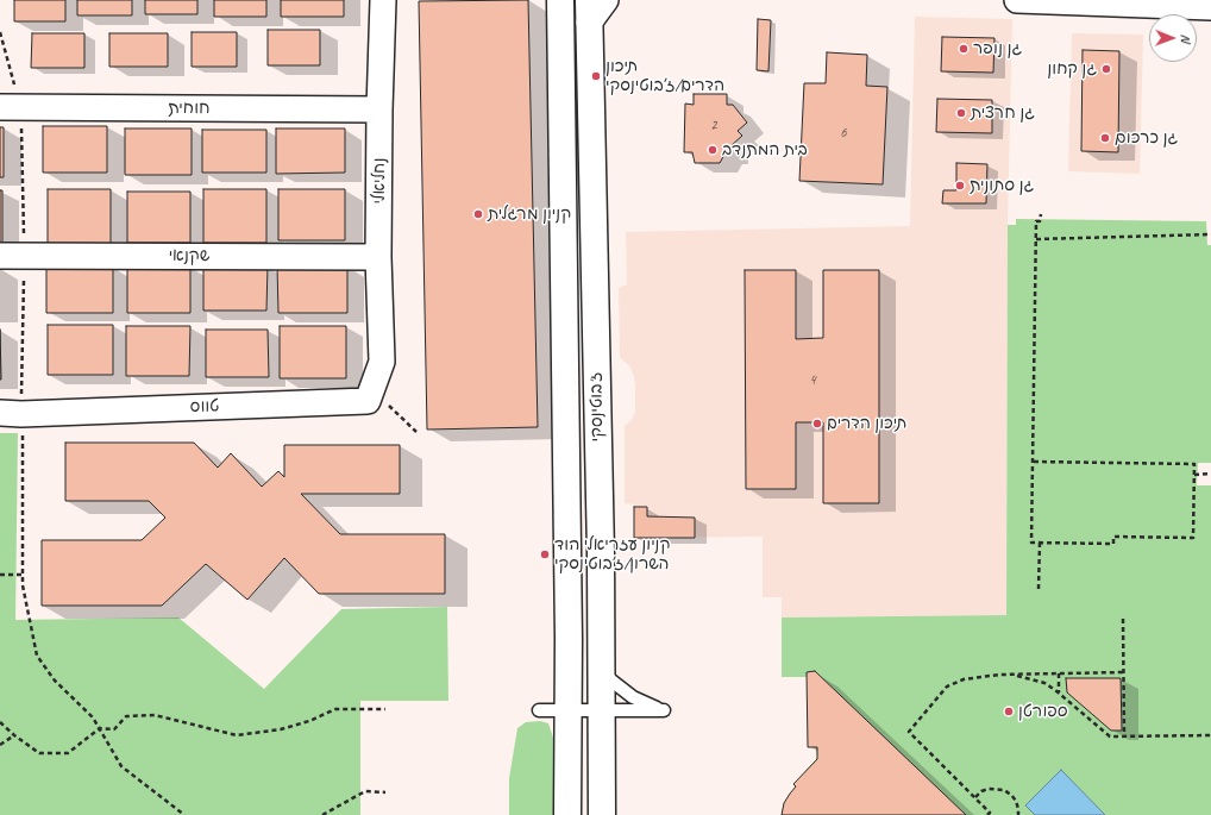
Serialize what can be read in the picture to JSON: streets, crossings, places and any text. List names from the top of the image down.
{
  "streets": {
    "street": [
      "חוחית",
      "נחליאלי",
      "שקנאי",
      "טווס",
      "ז'בוטינסקי"
    ]
  },
  "crossings": [
    ["חוחית", "נחליאלי"],
    ["נחליאלי", "שקנאי"],
    ["נחליאלי", "טווס"]
  ],
  "places": [
    "גן נופר",
    "גן קחון",
    "תיכון הדרים/ז׳בוטינסקי",
    "גן חרצית",
    "גן כרכום",
    "בית המתנדב",
    "גן סתונית",
    "קניון מרגלית",
    "תיכון הדרים",
    "קניון עזריאלי הוד השרון/ז׳בוטינסקי",
    "ספורטן"
  ],
  "house_numbers": ["2", "6", "4"],
  "north": "right"
}
